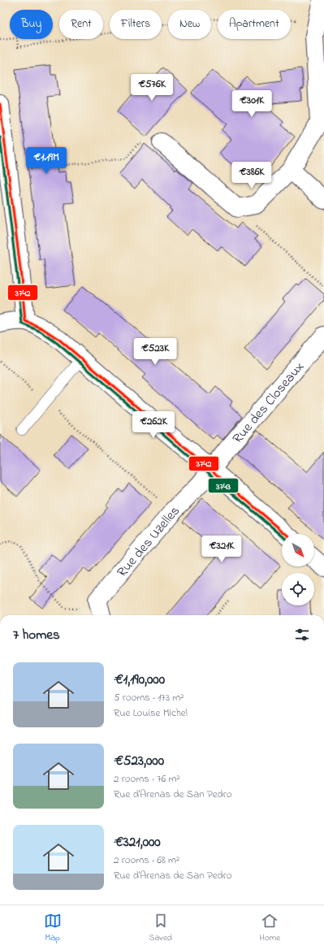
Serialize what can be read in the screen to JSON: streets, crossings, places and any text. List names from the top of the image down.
{
  "streets": {
    "street": ["Rue des Closeaux", "Rue des Uzelles"]
  },
  "crossings": [
    ["Rue des Closeaux", "Rue des Uzelles"]
  ],
  "lines": ["transit line 3742", "transit line 3743"],
  "north": "bottom right",
  "page": {
    "chip": [
      "Buy",
      "Rent",
      "Filters",
      "New",
      "Apartment"
    ],
    "price": [
      "€576K",
      "€301K",
      "€1.19M",
      "€386K",
      "€523K",
      "€262K",
      "€321K"
    ],
    "heading": "7 homes",
    "list": [
      {
        "name": "€1,190,000",
        "note": "5 rooms · 173 m² · Rue Louise Michel"
      },
      {
        "name": "€523,000",
        "note": "2 rooms · 76 m² · Rue d'Arenas de San Pedro"
      },
      {
        "name": "€321,000",
        "note": "2 rooms · 68 m² · Rue d'Arenas de San Pedro"
      }
    ],
    "tabs": ["Map", "Saved", "Home"]
  }
}
